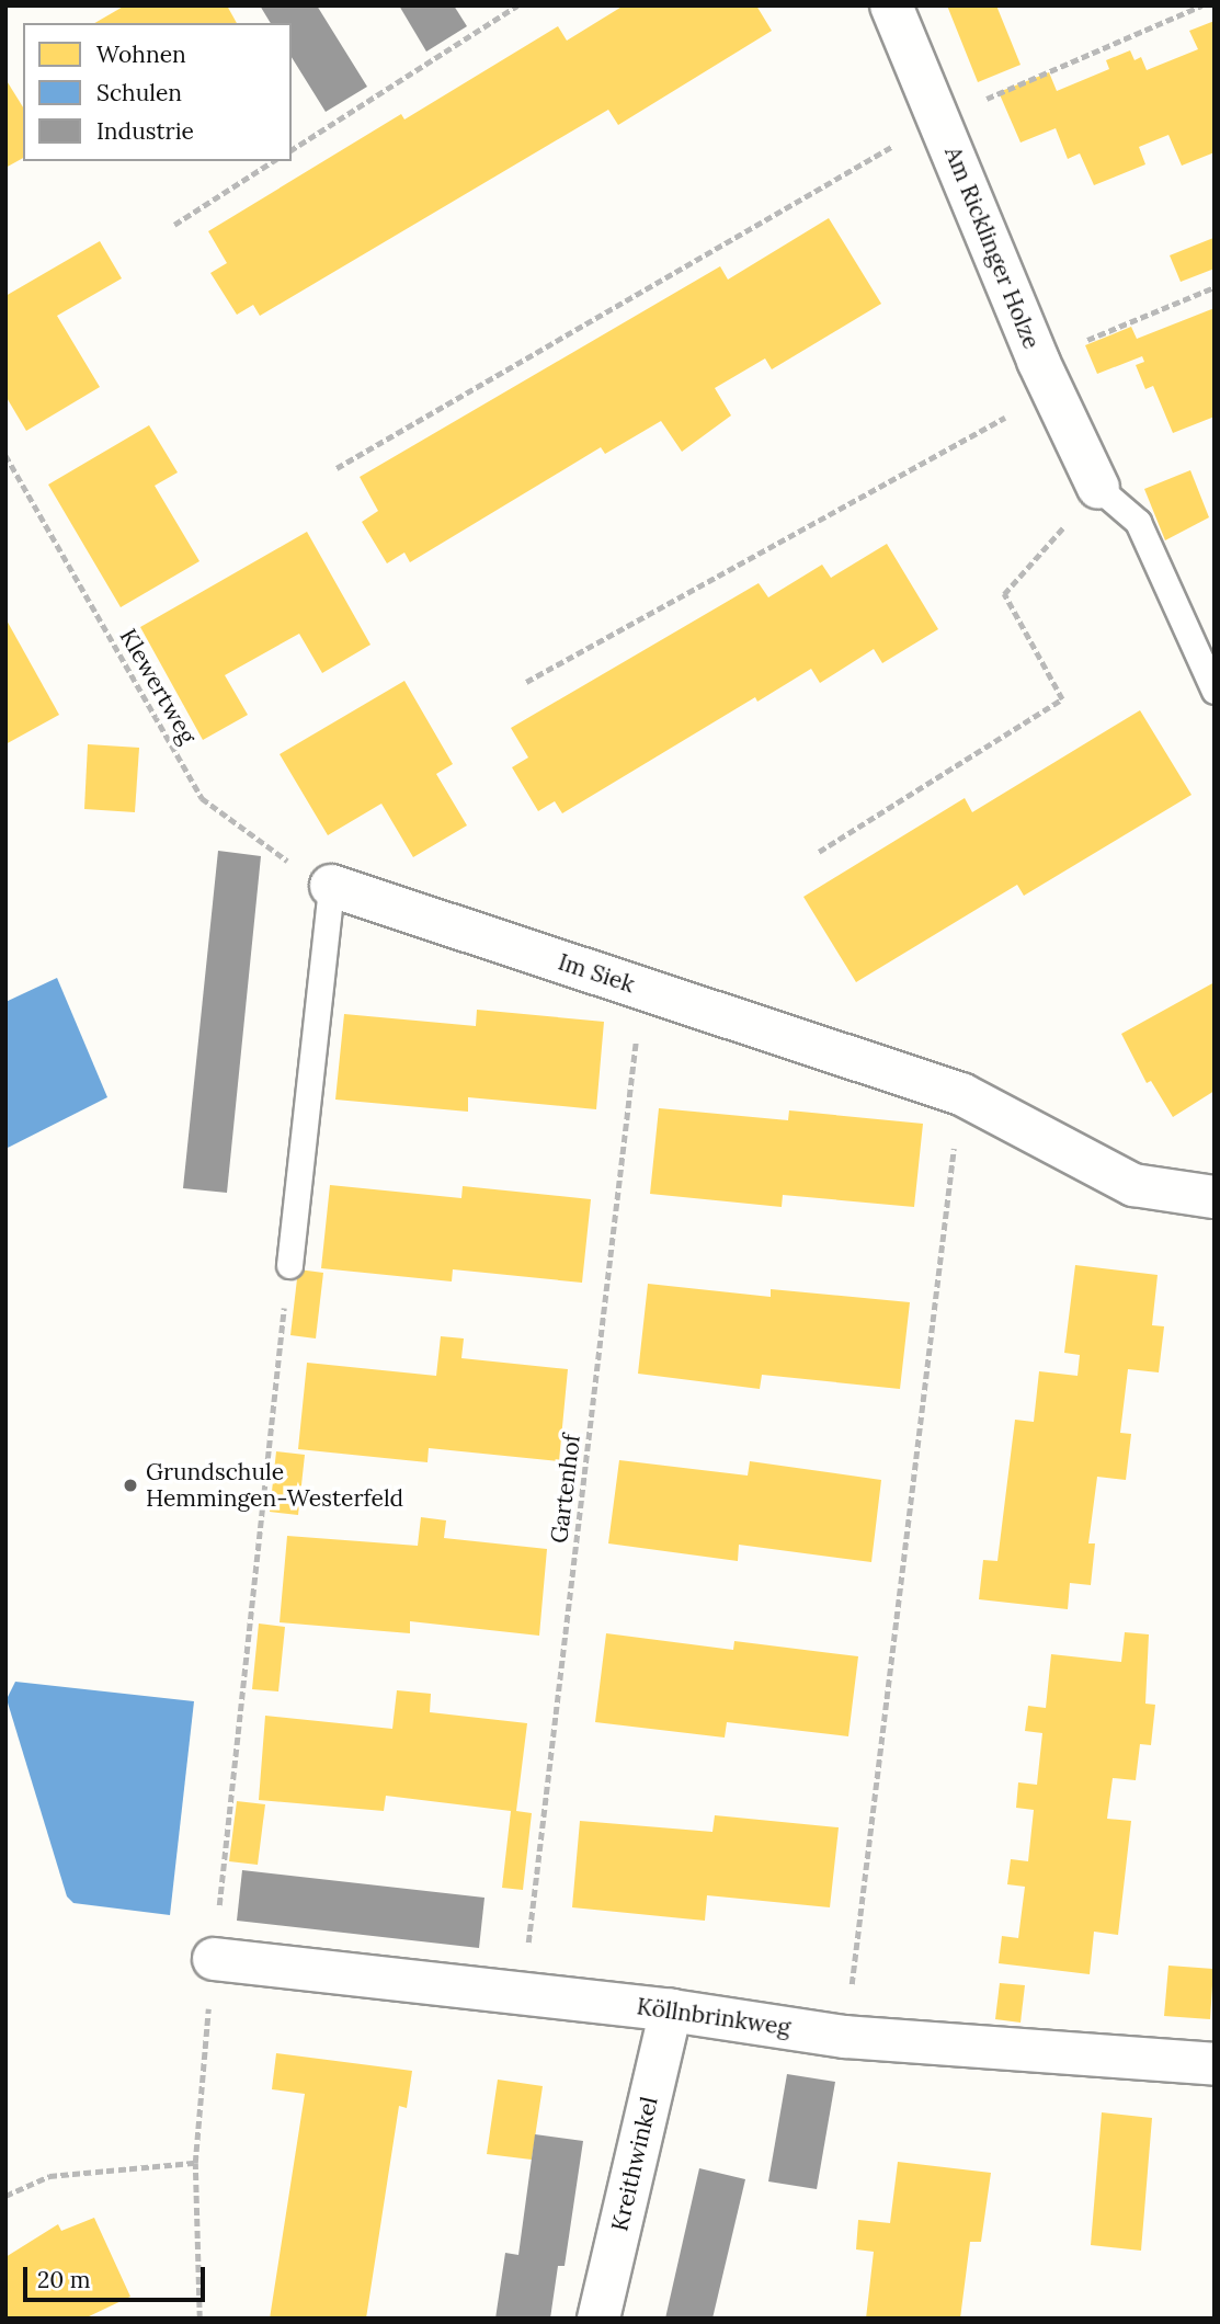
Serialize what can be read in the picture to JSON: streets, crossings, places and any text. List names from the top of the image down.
{
  "streets": {
    "street": [
      "Am Ricklinger Holze",
      "Im Siek",
      "Köllnbrinkweg",
      "Kreithwinkel"
    ],
    "path": ["Klewertweg", "Gartenhof"]
  },
  "crossings": [
    ["Klewertweg", "Im Siek"],
    ["Im Siek", "Gartenhof"],
    ["Gartenhof", "Köllnbrinkweg"],
    ["Köllnbrinkweg", "Kreithwinkel"]
  ],
  "places": ["Grundschule Hemmingen-Westerfeld"],
  "legend": ["Wohnen", "Schulen", "Industrie"],
  "scale_bar": "20 m"
}
